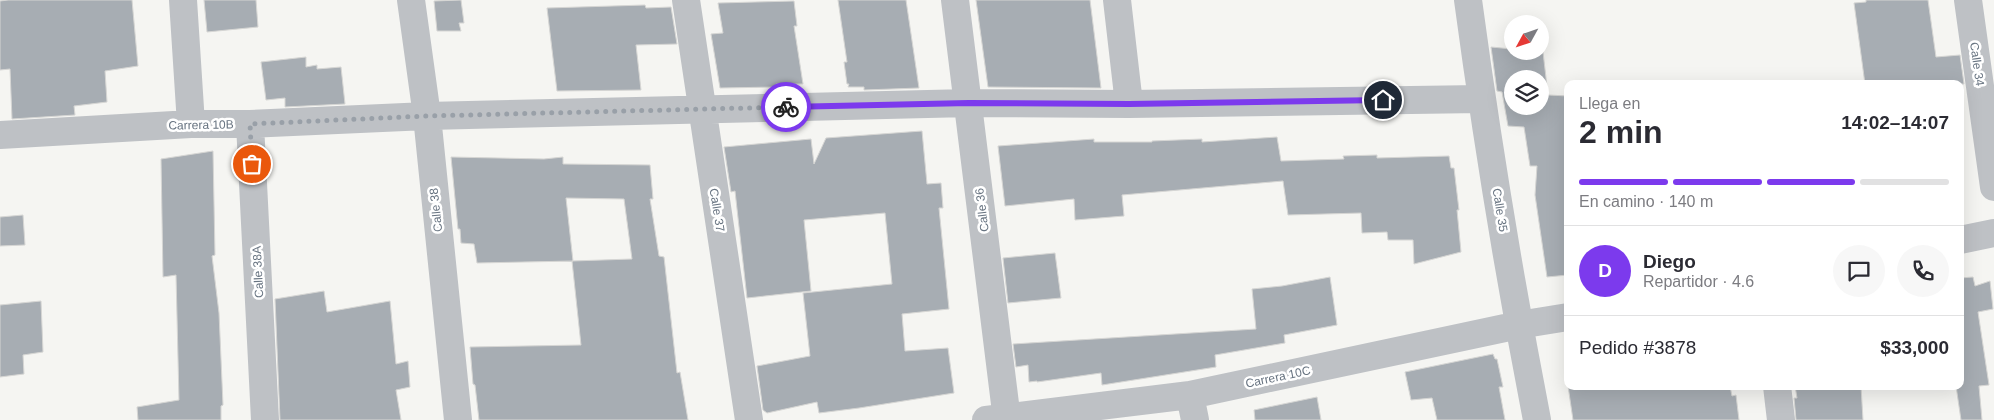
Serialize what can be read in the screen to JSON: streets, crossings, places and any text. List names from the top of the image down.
{
  "streets": {
    "street": [
      "Calle 34",
      "Carrera 10B",
      "Calle 38",
      "Calle 37",
      "Calle 36",
      "Calle 35",
      "Calle 38A",
      "Carrera 10C"
    ]
  },
  "crossings": [
    ["Carrera 10B", "Calle 38"],
    ["Carrera 10B", "Calle 37"],
    ["Carrera 10B", "Calle 36"],
    ["Carrera 10B", "Calle 35"],
    ["Carrera 10B", "Calle 38A"],
    ["Calle 36", "Carrera 10C"],
    ["Calle 35", "Carrera 10C"]
  ],
  "north": "bottom left",
  "page": {
    "heading": ["2 min", "Llega en", "14:02–14:07"],
    "panel": [
      "Diego",
      "Repartidor · 4.6",
      "Pedido #3878",
      "$33,000"
    ],
    "bar": "En camino · 140 m",
    "round": "D"
  }
}
